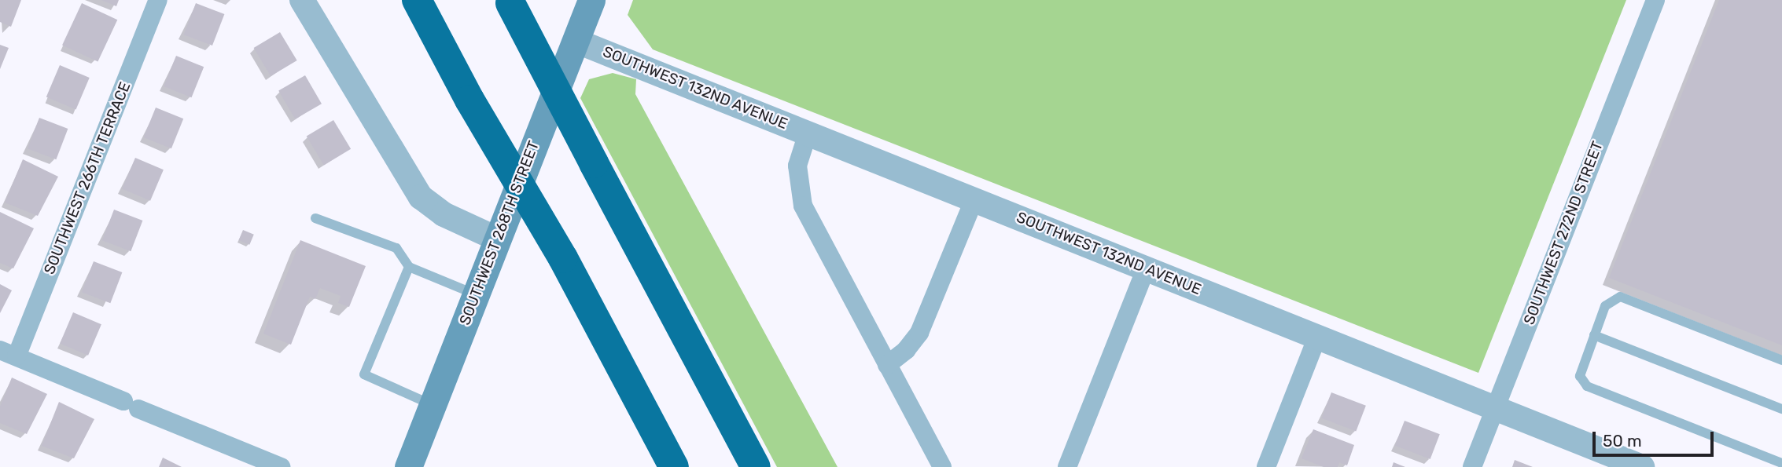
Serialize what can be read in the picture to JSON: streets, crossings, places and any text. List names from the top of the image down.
{
  "streets": {
    "main road": ["SOUTHWEST 268TH STREET"],
    "street": ["SOUTHWEST 132ND AVENUE", "SOUTHWEST 266TH TERRACE", "SOUTHWEST 272ND STREET"]
  },
  "crossings": [
    ["SOUTHWEST 132ND AVENUE", "SOUTHWEST 268TH STREET"],
    ["SOUTHWEST 132ND AVENUE", "SOUTHWEST 272ND STREET"]
  ],
  "scale_bar": "50 m"
}
